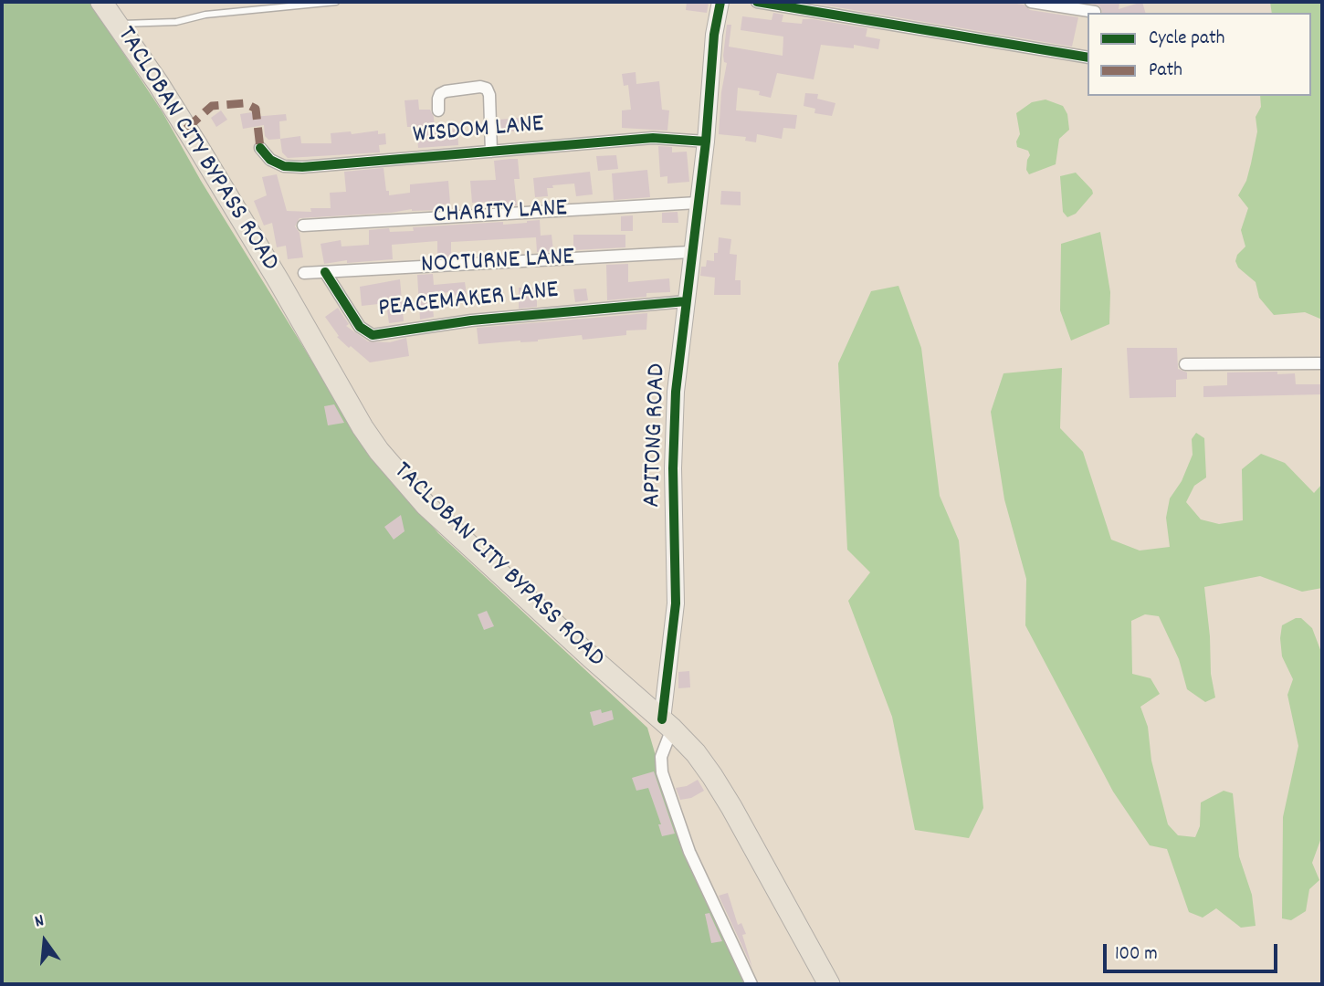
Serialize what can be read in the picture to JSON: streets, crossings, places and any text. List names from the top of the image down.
{
  "streets": {
    "highway": ["TACLOBAN CITY BYPASS ROAD"],
    "street": [
      "WISDOM LANE",
      "CHARITY LANE",
      "NOCTURNE LANE",
      "PEACEMAKER LANE",
      "APITONG ROAD"
    ]
  },
  "crossings": [
    ["WISDOM LANE", "APITONG ROAD"],
    ["TACLOBAN CITY BYPASS ROAD", "APITONG ROAD"],
    ["CHARITY LANE", "APITONG ROAD"],
    ["NOCTURNE LANE", "PEACEMAKER LANE"],
    ["NOCTURNE LANE", "APITONG ROAD"],
    ["PEACEMAKER LANE", "APITONG ROAD"]
  ],
  "legend": ["Cycle path", "Path"],
  "scale_bar": "100 m",
  "north": "top"
}
